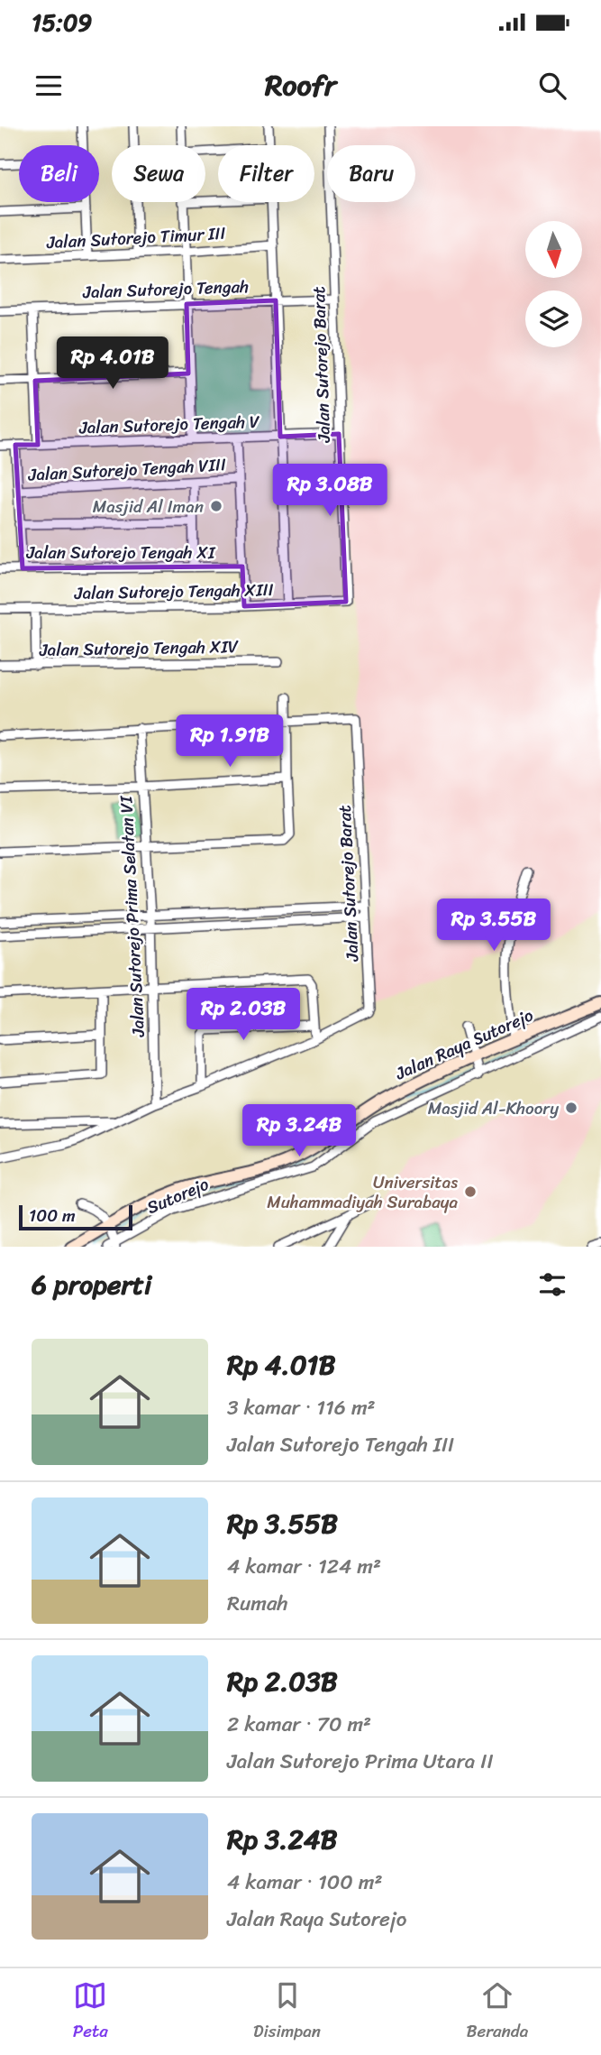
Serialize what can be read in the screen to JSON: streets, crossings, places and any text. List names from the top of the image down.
{
  "streets": {
    "main road": ["Jalan Raya Sutorejo"],
    "street": [
      "Jalan Sutorejo Timur III",
      "Jalan Sutorejo Tengah",
      "Jalan Sutorejo Barat",
      "Jalan Sutorejo Tengah V",
      "Jalan Sutorejo Tengah VIII",
      "Jalan Sutorejo Tengah XI",
      "Jalan Sutorejo Tengah XIII",
      "Jalan Sutorejo Tengah XIV",
      "Jalan Sutorejo Prima Selatan VI",
      "Sutorejo"
    ]
  },
  "crossings": [
    ["Jalan Sutorejo Tengah", "Jalan Sutorejo Barat"],
    ["Jalan Sutorejo Barat", "Jalan Sutorejo Tengah V"],
    ["Jalan Sutorejo Barat", "Jalan Sutorejo Tengah XIII"],
    ["Jalan Raya Sutorejo", "Sutorejo"]
  ],
  "places": ["Masjid Al Iman", "Masjid Al-Khoory", "Universitas Muhammadiyah Surabaya"],
  "scale_bar": "100 m",
  "north": "bottom",
  "page": {
    "status": "15:09",
    "header": "Roofr",
    "chip": [
      "Beli",
      "Sewa",
      "Filter",
      "Baru"
    ],
    "price": [
      "Rp 4.01B",
      "Rp 3.08B",
      "Rp 1.91B",
      "Rp 3.55B",
      "Rp 2.03B",
      "Rp 3.24B"
    ],
    "scale": "100 m",
    "heading": "6 properti",
    "list": [
      {
        "name": "Rp 4.01B",
        "note": "3 kamar · 116 m² · Jalan Sutorejo Tengah III"
      },
      {
        "name": "Rp 3.55B",
        "note": "4 kamar · 124 m² · Rumah"
      },
      {
        "name": "Rp 2.03B",
        "note": "2 kamar · 70 m² · Jalan Sutorejo Prima Utara II"
      },
      {
        "name": "Rp 3.24B",
        "note": "4 kamar · 100 m² · Jalan Raya Sutorejo"
      }
    ],
    "tabs": ["Peta", "Disimpan", "Beranda"]
  }
}
